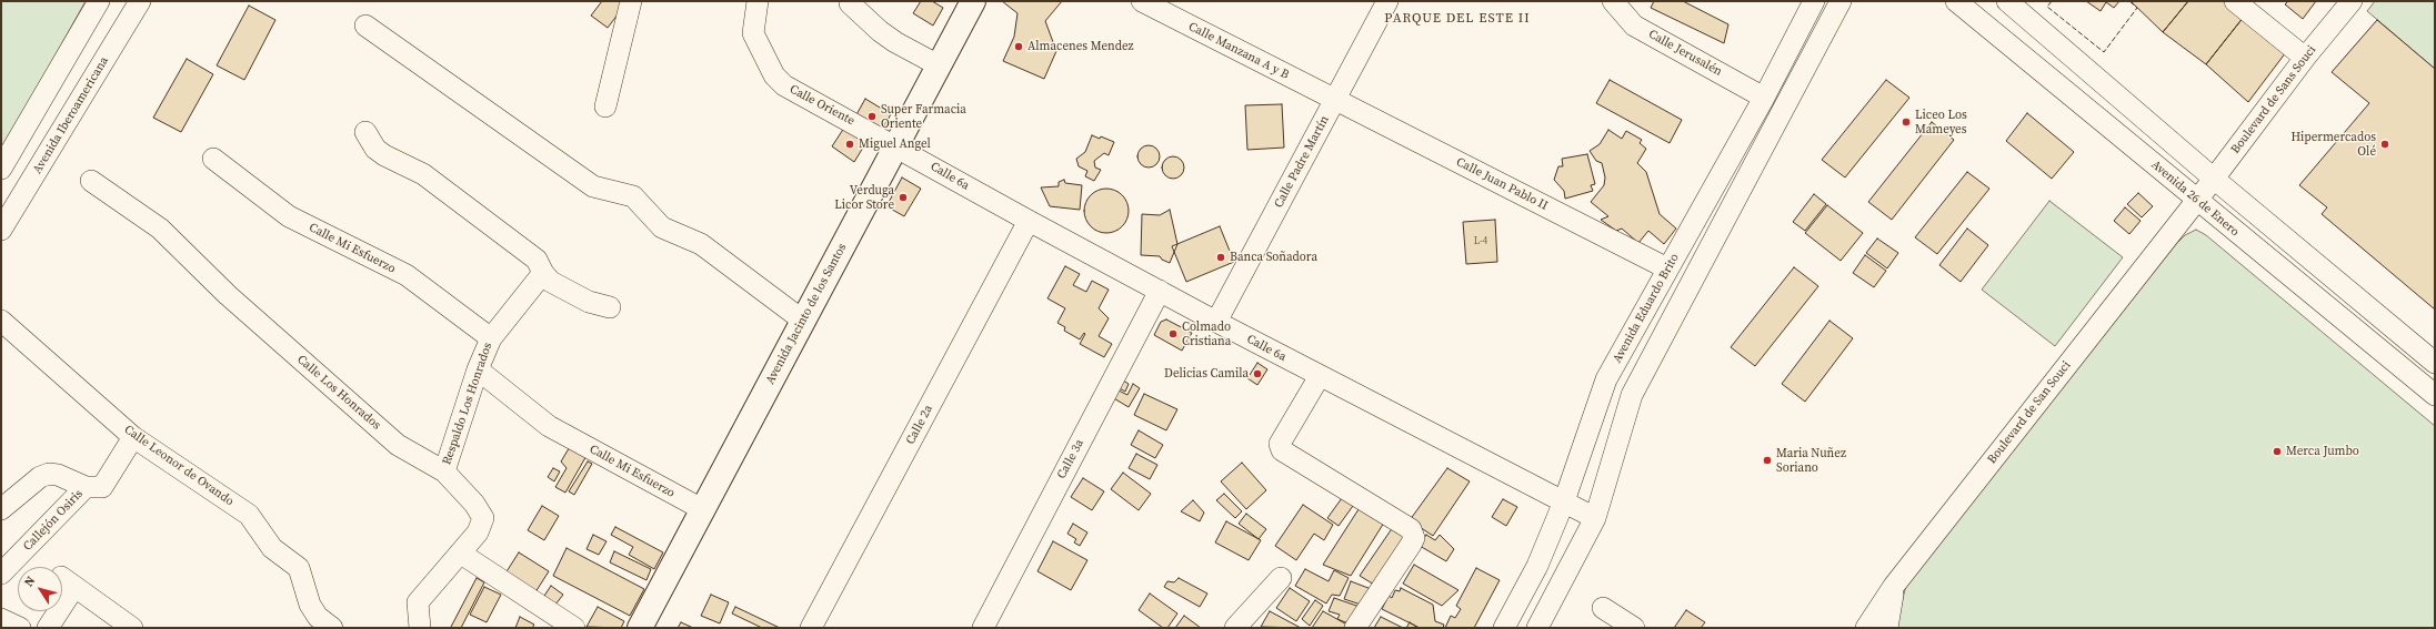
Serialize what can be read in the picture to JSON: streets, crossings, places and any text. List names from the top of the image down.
{
  "streets": {
    "main road": ["Avenida Jacinto de los Santos"],
    "street": [
      "Calle Manzana A y B",
      "Calle Jerusalén",
      "Boulevard de Sans Souci",
      "Calle Oriente",
      "Avenida Iberoamericana",
      "Calle Padre Martín",
      "Calle 6a",
      "Calle Juan Pablo II",
      "Avenida 26 de Enero",
      "Calle Mi Esfuerzo",
      "Avenida Eduardo Brito",
      "Calle Los Honrados",
      "Respaldo Los Honrados",
      "Boulevard de San Souci",
      "Calle 2a",
      "Calle 3a",
      "Calle Leonor de Ovando",
      "Callejón Osiris"
    ]
  },
  "crossings": [
    ["Calle Manzana A y B", "Calle Padre Martín"],
    ["Calle Manzana A y B", "Calle Juan Pablo II"],
    ["Calle Jerusalén", "Avenida Eduardo Brito"],
    ["Boulevard de Sans Souci", "Avenida 26 de Enero"],
    ["Boulevard de Sans Souci", "Boulevard de San Souci"],
    ["Calle Oriente", "Calle 6a"],
    ["Calle Oriente", "Avenida Jacinto de los Santos"],
    ["Calle Padre Martín", "Calle 6a"],
    ["Calle Padre Martín", "Calle Juan Pablo II"],
    ["Calle 6a", "Avenida Eduardo Brito"],
    ["Calle 6a", "Avenida Jacinto de los Santos"],
    ["Calle 6a", "Calle 2a"],
    ["Calle 6a", "Calle 3a"],
    ["Calle Juan Pablo II", "Avenida Eduardo Brito"],
    ["Avenida 26 de Enero", "Boulevard de San Souci"],
    ["Calle Mi Esfuerzo", "Avenida Jacinto de los Santos"],
    ["Calle Mi Esfuerzo", "Respaldo Los Honrados"],
    ["Calle Los Honrados", "Respaldo Los Honrados"]
  ],
  "districts": ["PARQUE DEL ESTE II"],
  "places": [
    "Almacenes Mendez",
    "Super Farmacia Oriente",
    "Liceo Los Mameyes",
    "Miguel Angel",
    "Hipermercados Olé",
    "Verduga Licor Store",
    "Banca Soñadora",
    "Colmado Cristiana",
    "Delicias Camila",
    "Merca Jumbo",
    "Maria Nuñez Soriano"
  ],
  "house_numbers": ["L-4"],
  "north": "top left"
}
